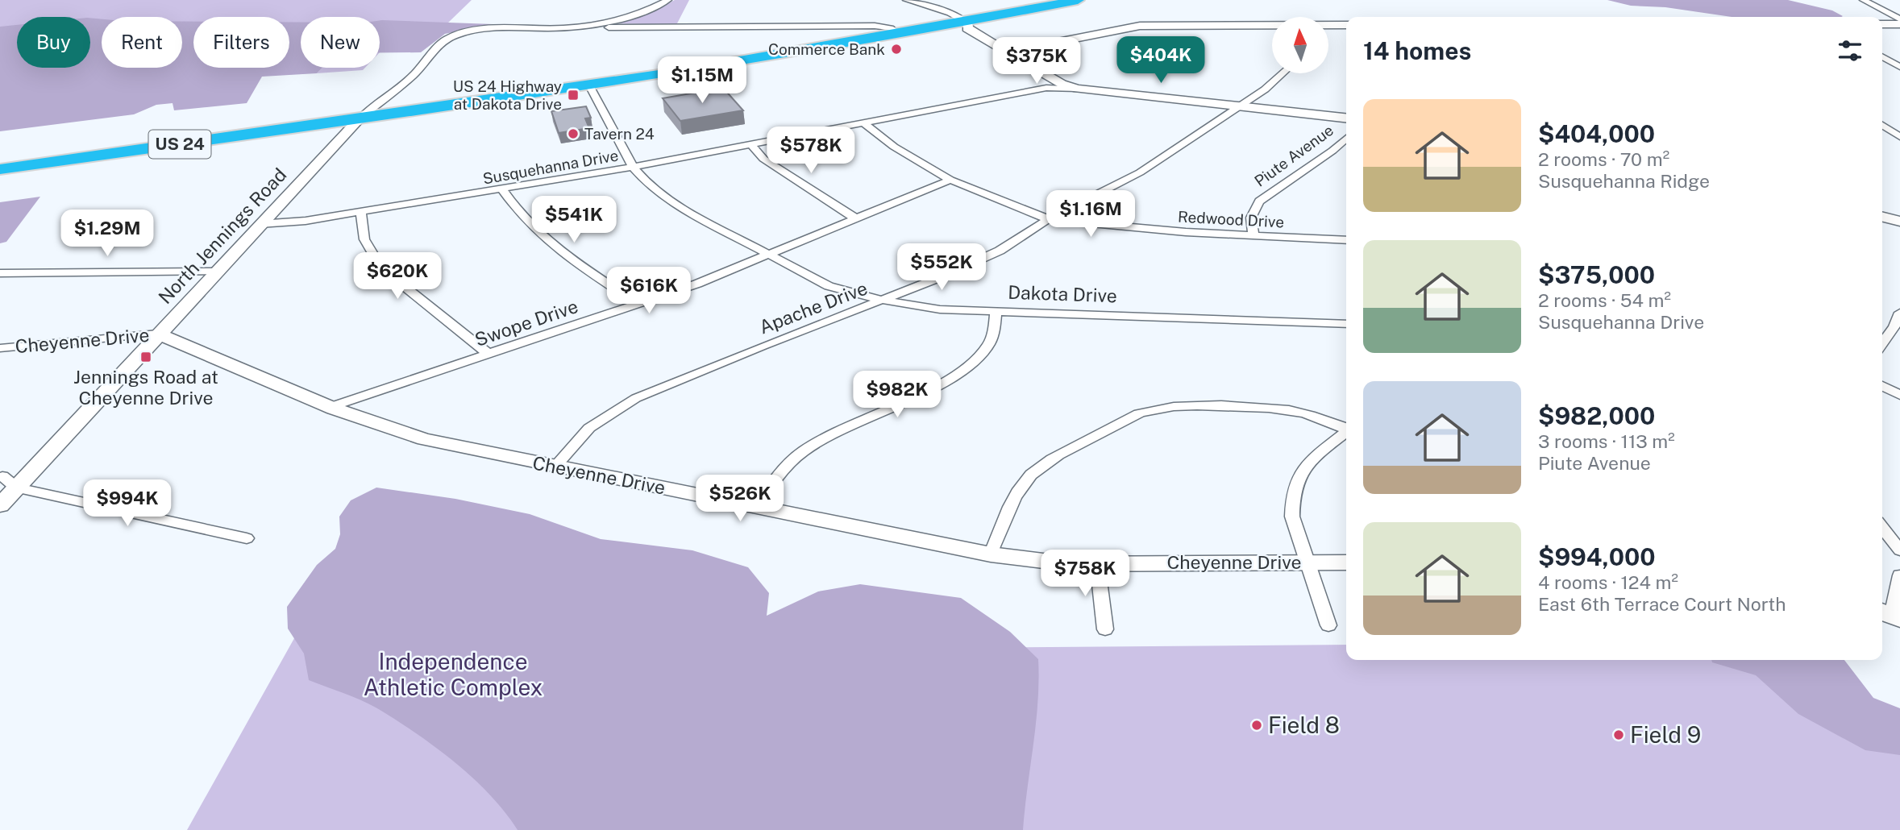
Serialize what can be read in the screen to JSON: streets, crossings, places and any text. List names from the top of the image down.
{
  "streets": {
    "highway": ["US 24"],
    "street": [
      "Piute Avenue",
      "Susquehanna Drive",
      "Redwood Drive",
      "North Jennings Road",
      "Dakota Drive",
      "Apache Drive",
      "Swope Drive",
      "Cheyenne Drive"
    ]
  },
  "crossings": [
    ["US 24", "North Jennings Road"],
    ["US 24", "Dakota Drive"],
    ["Piute Avenue", "Redwood Drive"],
    ["Susquehanna Drive", "Redwood Drive"],
    ["Susquehanna Drive", "North Jennings Road"],
    ["Susquehanna Drive", "Dakota Drive"],
    ["Redwood Drive", "Apache Drive"],
    ["Redwood Drive", "Swope Drive"],
    ["North Jennings Road", "Cheyenne Drive"],
    ["Dakota Drive", "Apache Drive"],
    ["Dakota Drive", "Swope Drive"],
    ["Apache Drive", "Cheyenne Drive"],
    ["Swope Drive", "Cheyenne Drive"]
  ],
  "parks": ["Independence Athletic Complex"],
  "places": {
    "other": [
      "Commerce Bank",
      "Tavern 24",
      "Field 8",
      "Field 9"
    ],
    "transit": ["US 24 Highway at Dakota Drive", "Jennings Road at Cheyenne Drive"]
  },
  "north": "top",
  "page": {
    "chip": [
      "Buy",
      "Rent",
      "Filters",
      "New"
    ],
    "heading": "14 homes",
    "price": [
      "$404K",
      "$375K",
      "$1.15M",
      "$578K",
      "$1.16M",
      "$541K",
      "$1.29M",
      "$552K",
      "$620K",
      "$616K",
      "$982K",
      "$526K",
      "$994K",
      "$758K"
    ],
    "list": [
      {
        "name": "$404,000",
        "note": "2 rooms · 70 m² · Susquehanna Ridge"
      },
      {
        "name": "$375,000",
        "note": "2 rooms · 54 m² · Susquehanna Drive"
      },
      {
        "name": "$982,000",
        "note": "3 rooms · 113 m² · Piute Avenue"
      },
      {
        "name": "$994,000",
        "note": "4 rooms · 124 m² · East 6th Terrace Court North"
      }
    ]
  }
}
